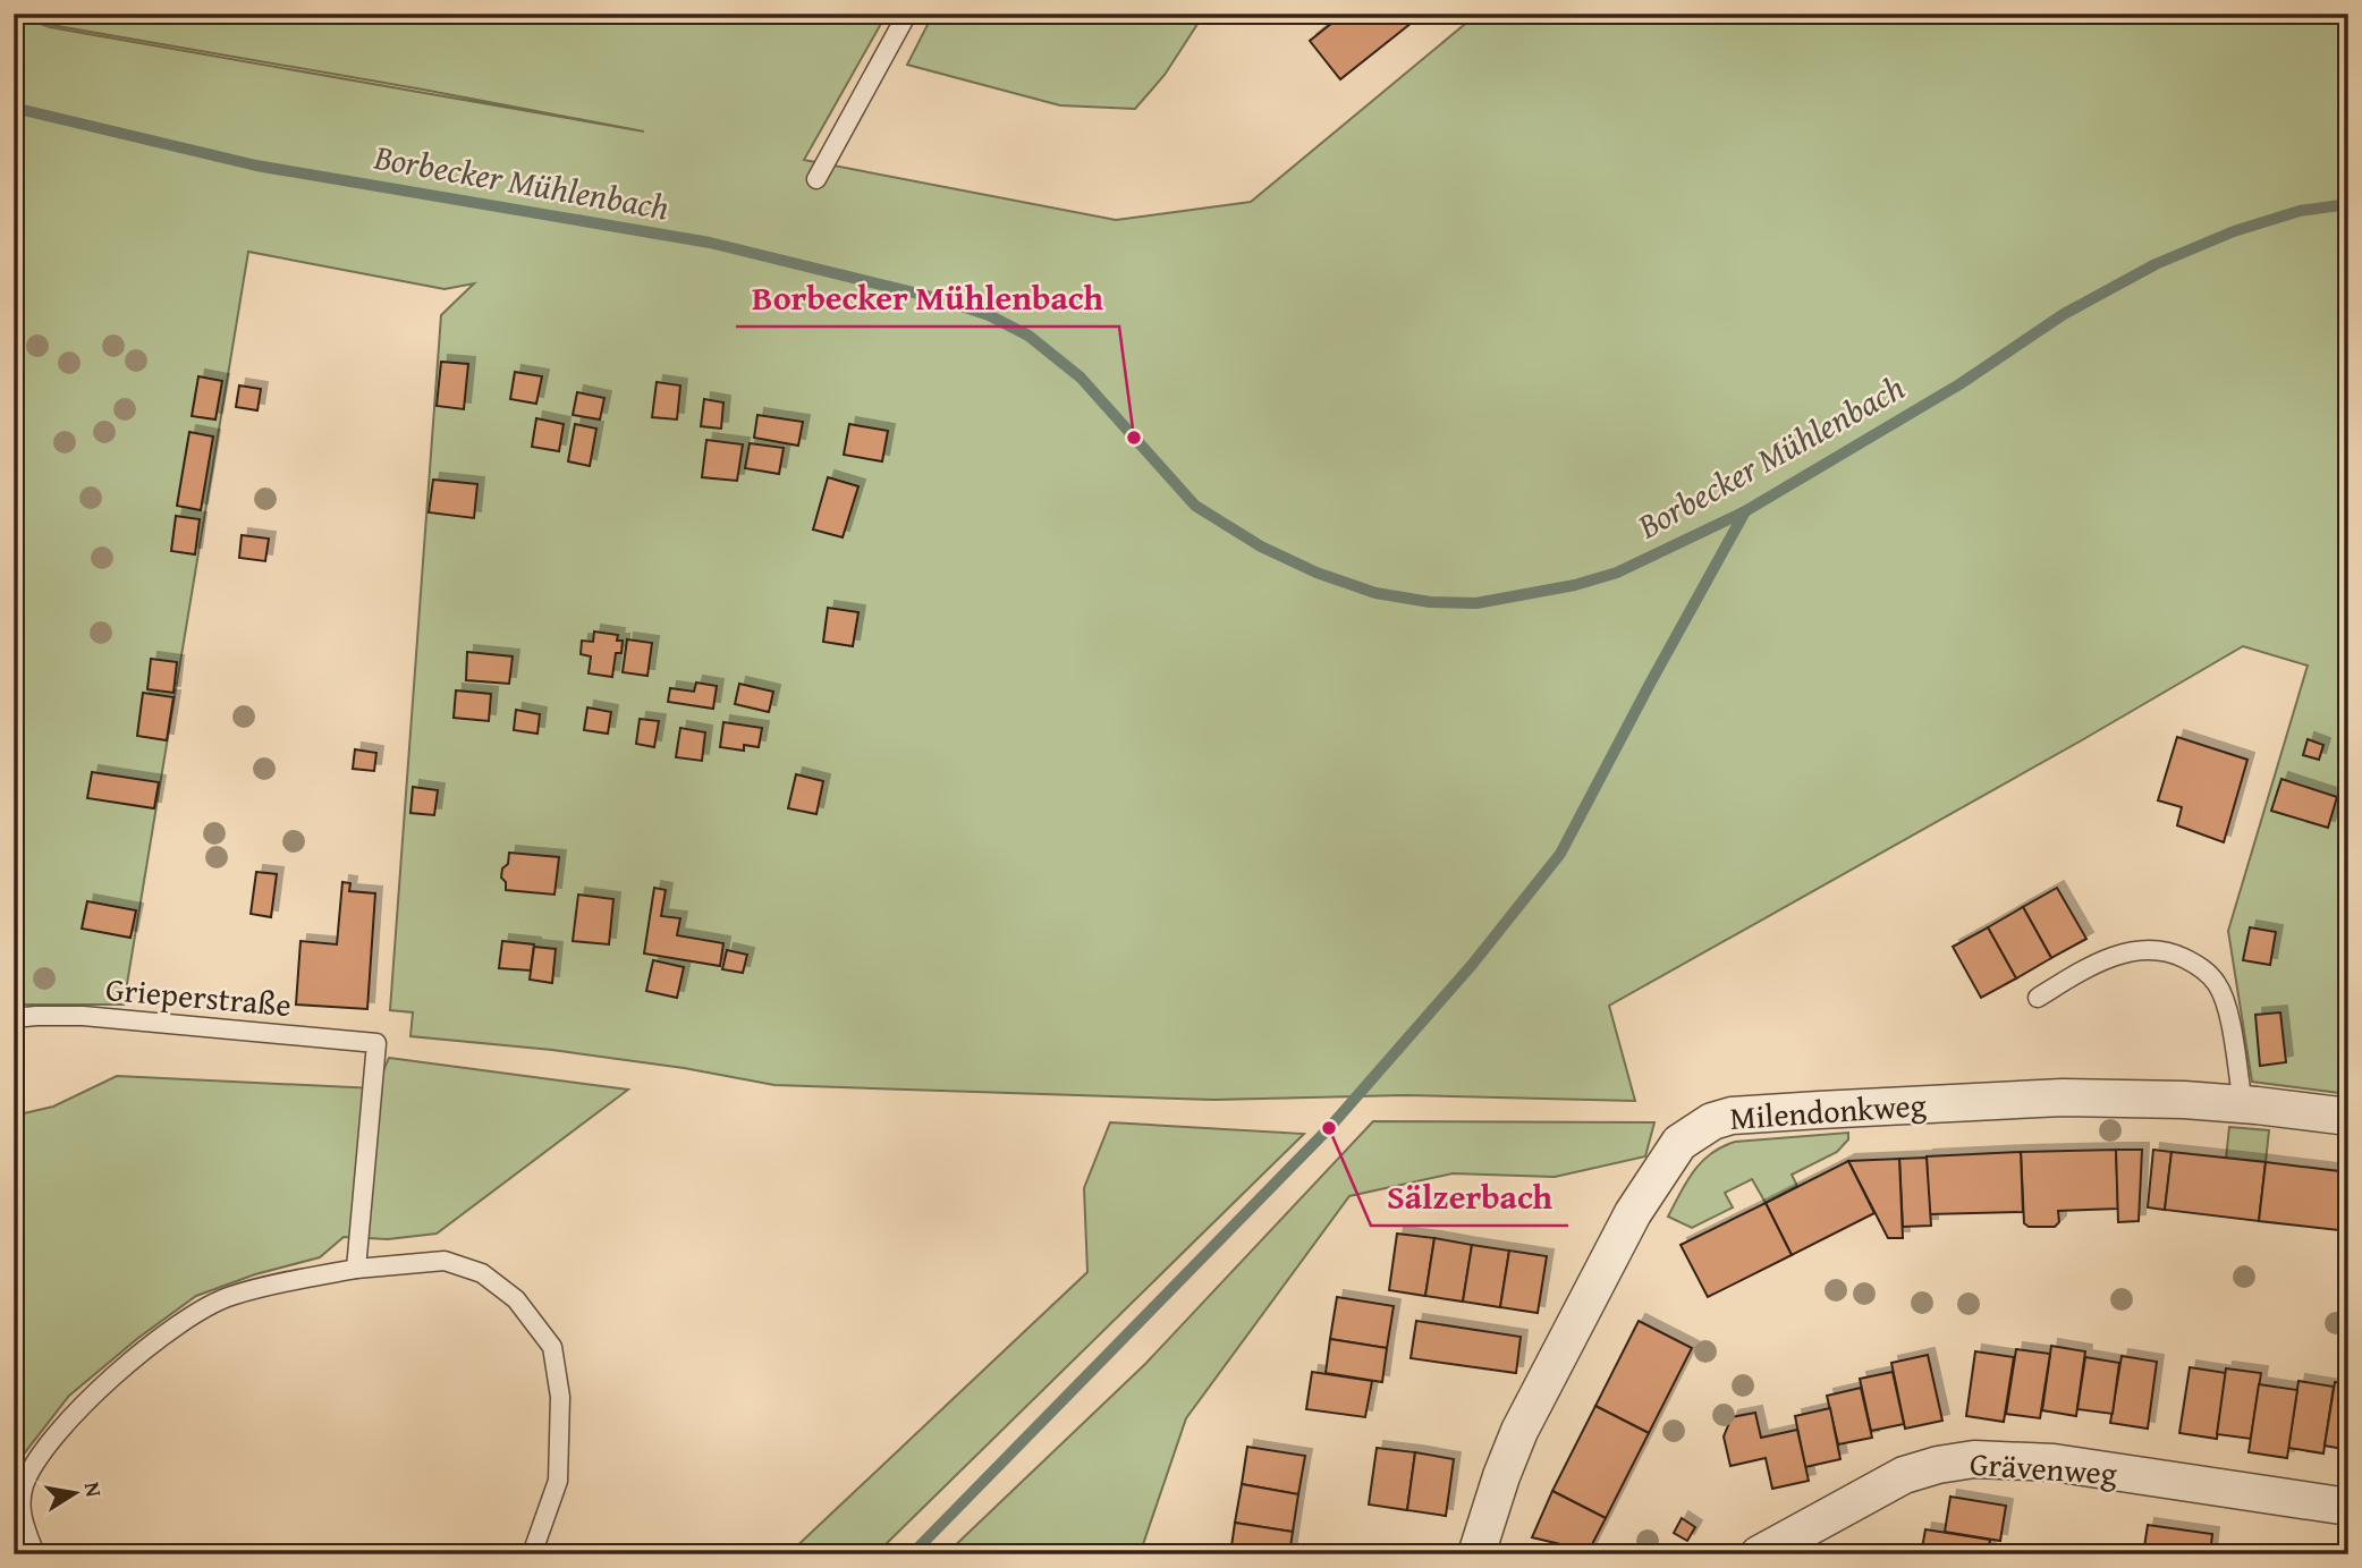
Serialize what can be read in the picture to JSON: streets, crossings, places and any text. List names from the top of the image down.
{
  "streets": {
    "street": ["Milendonkweg", "Grävenweg"],
    "lane": ["Grieperstraße"]
  },
  "water": ["Borbecker Mühlenbach"],
  "places": ["Borbecker Mühlenbach", "Sälzerbach"],
  "north": "right"
}
